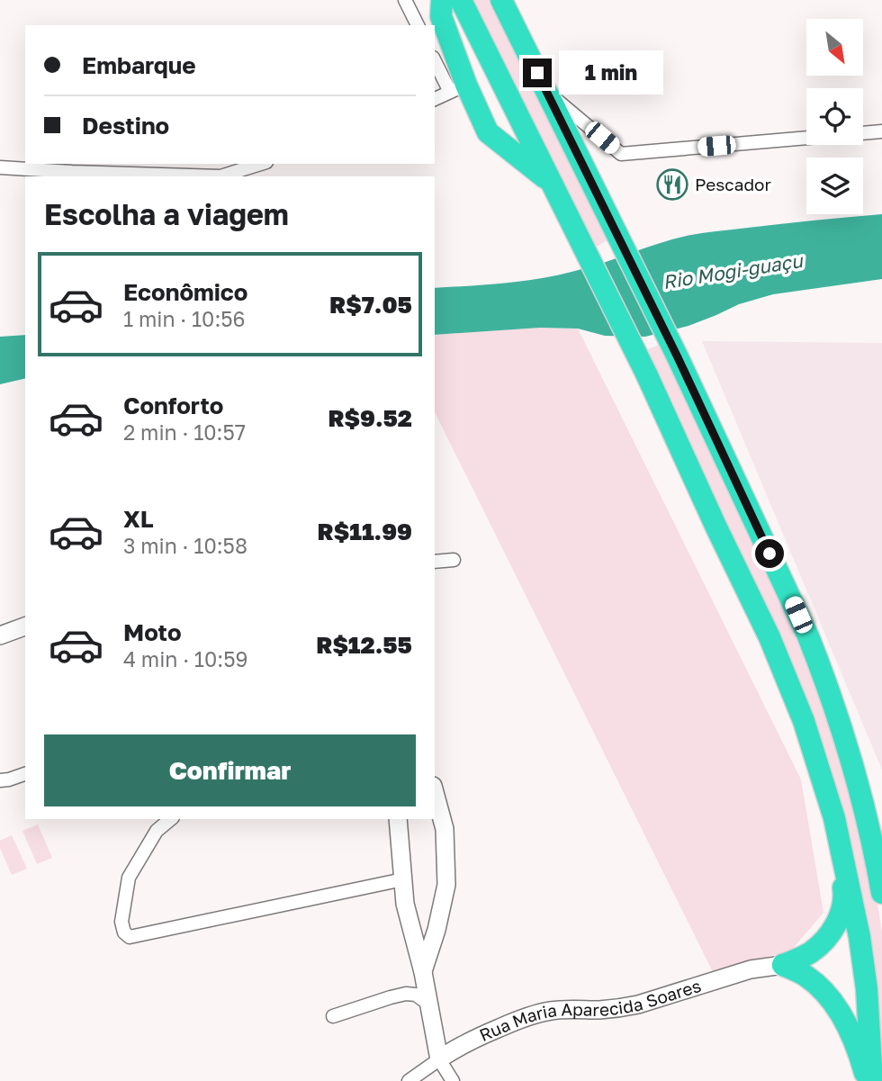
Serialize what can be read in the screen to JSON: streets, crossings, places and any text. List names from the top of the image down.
{
  "streets": {
    "street": ["Rua Maria Aparecida Soares"]
  },
  "water": ["Rio Mogi-guaçu"],
  "places": {
    "restaurant": ["Pescador"]
  },
  "north": "bottom right",
  "page": {
    "banner": ["Embarque", "Destino"],
    "bubble": "1 min",
    "heading": "Escolha a viagem",
    "list": [
      {
        "name": "Econômico",
        "note": "1 min · 10:56",
        "value": "R$7.05"
      },
      {
        "name": "Conforto",
        "note": "2 min · 10:57",
        "value": "R$9.52"
      },
      {
        "name": "XL",
        "note": "3 min · 10:58",
        "value": "R$11.99"
      },
      {
        "name": "Moto",
        "note": "4 min · 10:59",
        "value": "R$12.55"
      }
    ],
    "buttons": "Confirmar"
  }
}
